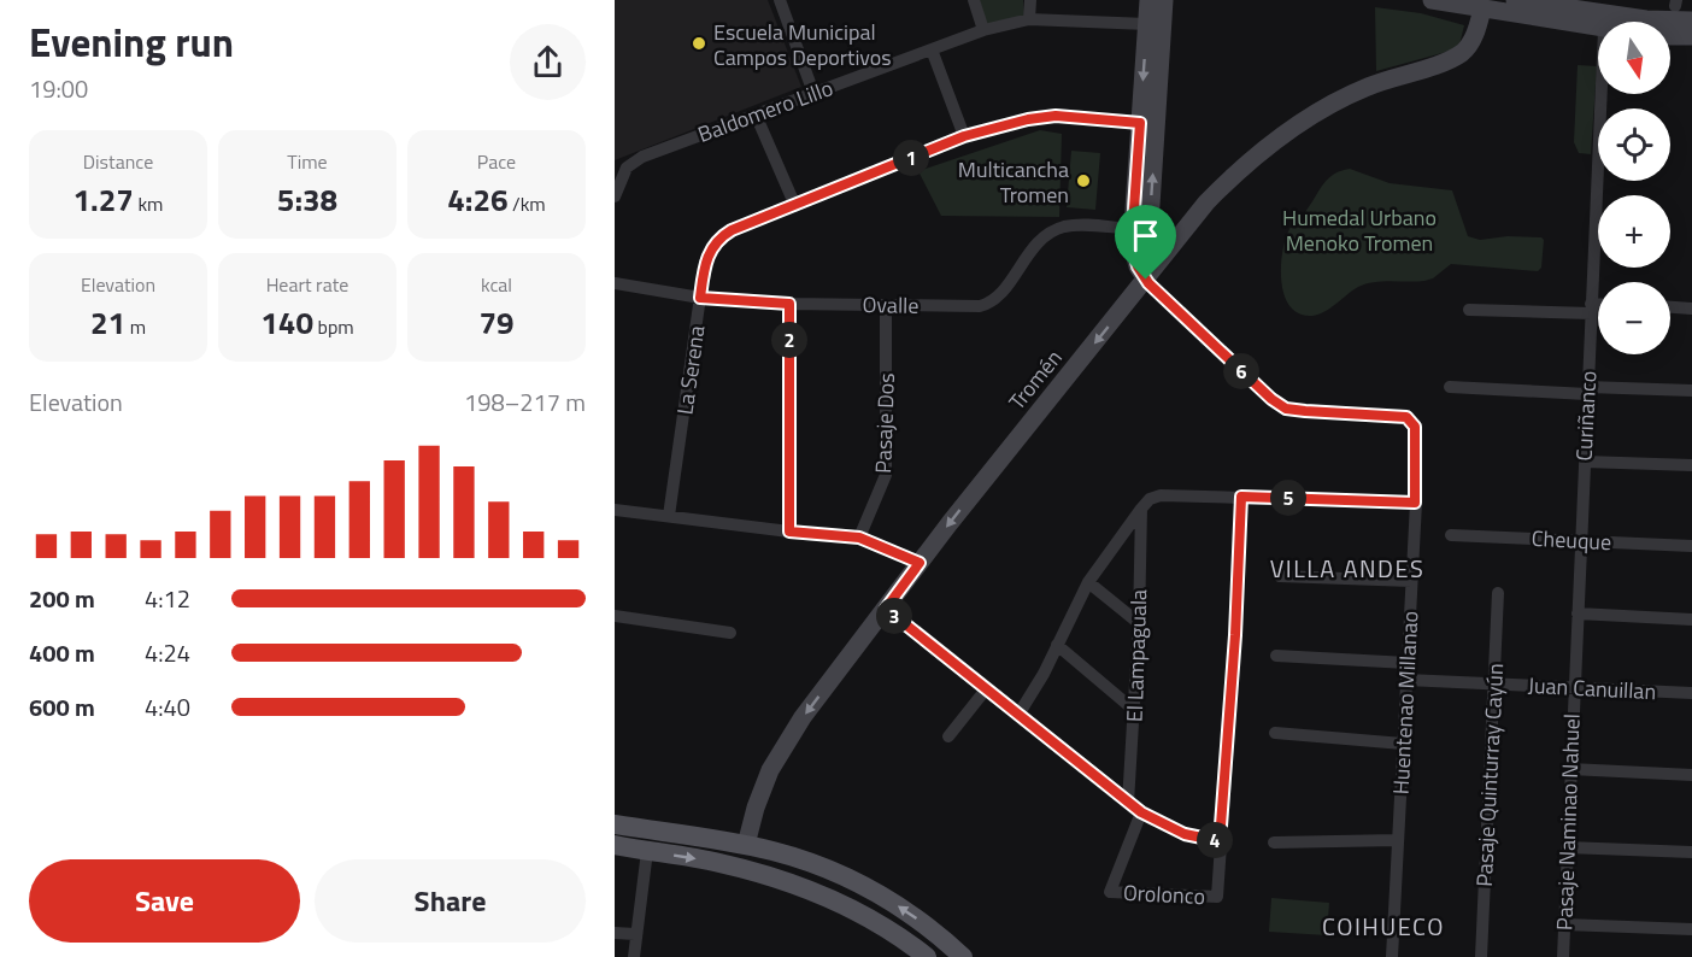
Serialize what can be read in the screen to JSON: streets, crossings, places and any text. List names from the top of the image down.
{
  "streets": {
    "street": [
      "Baldomero Lillo",
      "Ovalle",
      "La Serena",
      "Tromén",
      "Curiñanco",
      "Pasaje Dos",
      "Cheuque",
      "El Lampaguala",
      "Juan Canuillan",
      "Huentenao Millanao",
      "Pasaje Quinturray Cayún",
      "Pasaje Naminao Nahuel",
      "Orolonco"
    ]
  },
  "crossings": [
    ["Ovalle", "La Serena"],
    ["Ovalle", "Pasaje Dos"],
    ["Tromén", "Huentenao Millanao"],
    ["Curiñanco", "Cheuque"],
    ["Curiñanco", "Juan Canuillan"],
    ["Curiñanco", "Pasaje Naminao Nahuel"],
    ["Juan Canuillan", "Huentenao Millanao"],
    ["Juan Canuillan", "Pasaje Quinturray Cayún"],
    ["Juan Canuillan", "Pasaje Naminao Nahuel"]
  ],
  "districts": ["VILLA ANDES", "COIHUECO"],
  "parks": ["Humedal Urbano Menoko Tromen"],
  "places": ["Escuela Municipal Campos Deportivos", "Multicancha Tromen"],
  "north": "bottom",
  "page": {
    "heading": ["Evening run", "19:00"],
    "map_buttons": ["+", "−"],
    "stats": [
      ["Distance", "1.27 km"],
      ["Time", "5:38"],
      ["Pace", "4:26 /km"],
      ["Elevation", "21 m"],
      ["Heart rate", "140 bpm"],
      ["kcal", "79"]
    ],
    "pins": [
      "1",
      "2",
      "6",
      "5",
      "3",
      "4"
    ],
    "chart": ["Elevation", "198–217 m"],
    "list": [
      {
        "name": "200 m",
        "note": "4:12"
      },
      {
        "name": "400 m",
        "note": "4:24"
      },
      {
        "name": "600 m",
        "note": "4:40"
      }
    ],
    "buttons": ["Save", "Share"]
  }
}
